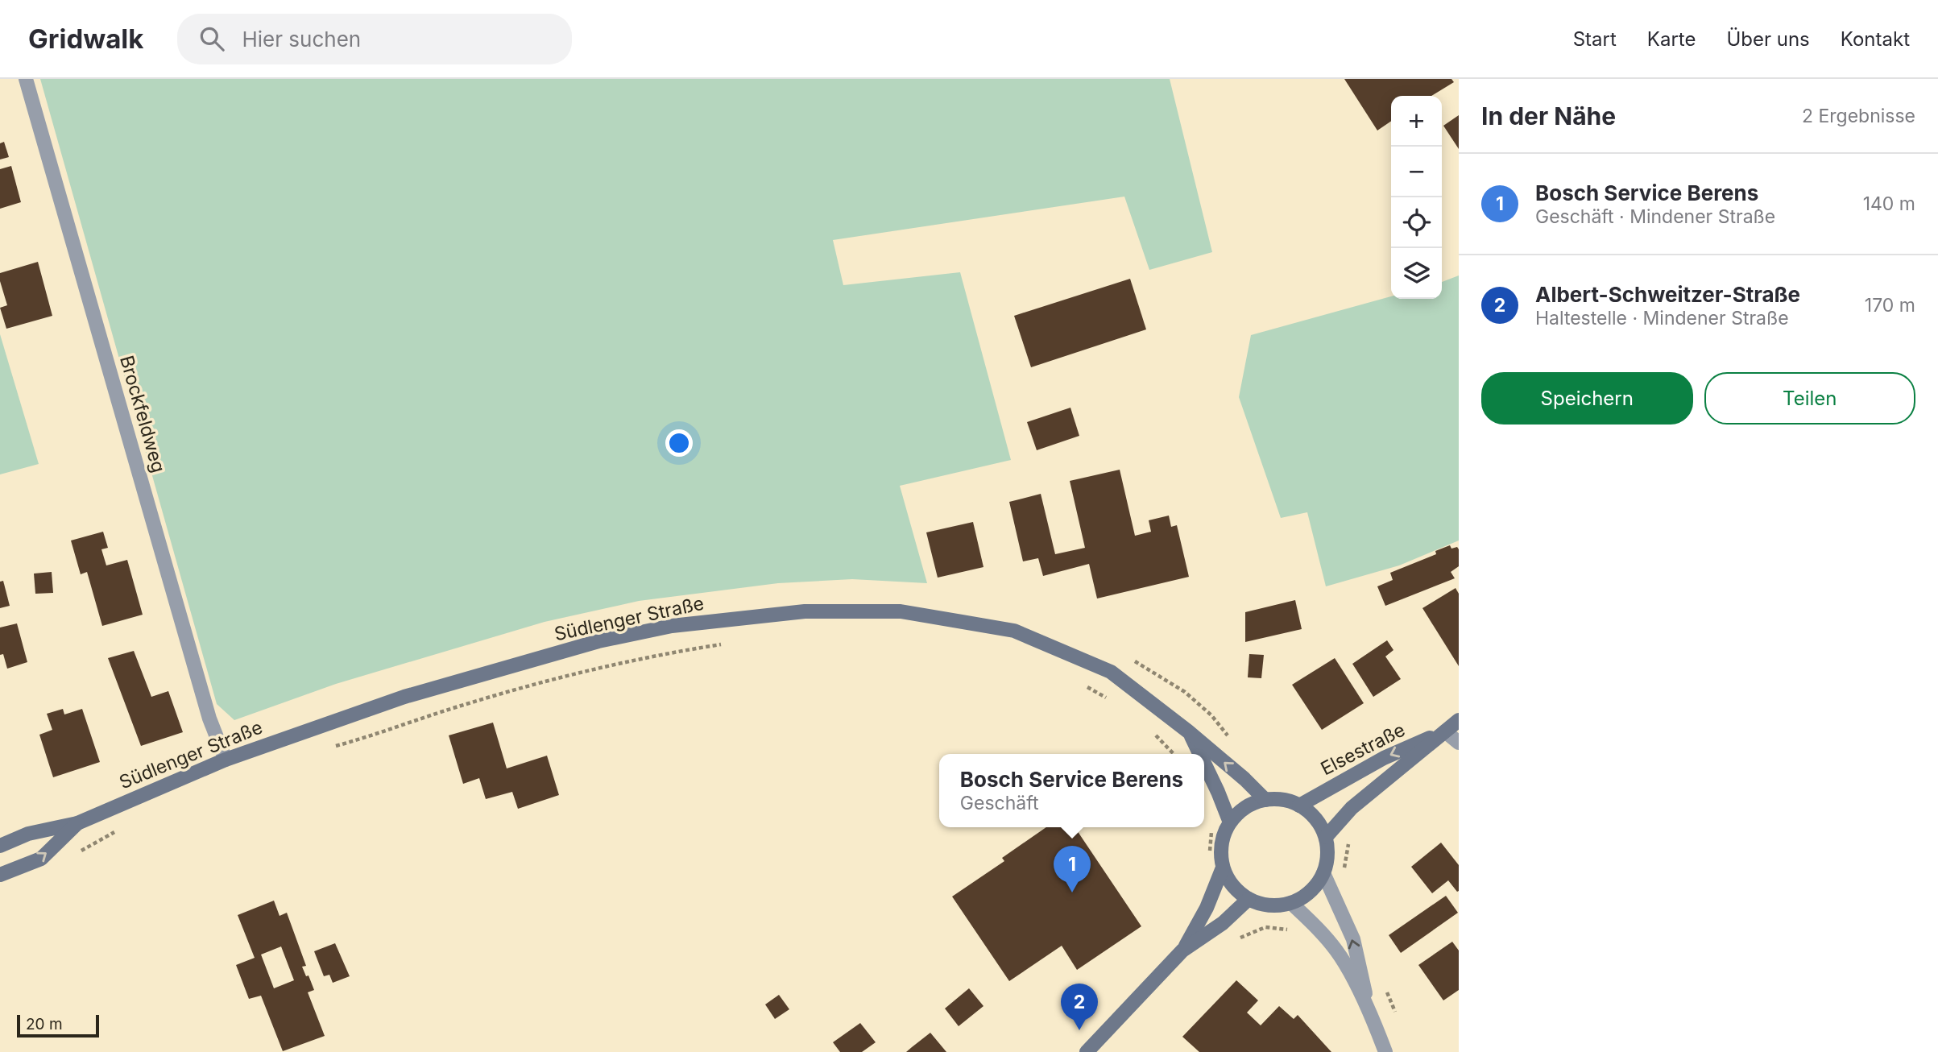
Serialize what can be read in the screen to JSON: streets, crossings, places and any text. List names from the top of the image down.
{
  "streets": {
    "main road": ["Südlenger Straße", "Elsestraße"],
    "street": ["Brockfeldweg"]
  },
  "crossings": [
    ["Brockfeldweg", "Südlenger Straße"],
    ["Südlenger Straße", "Elsestraße"]
  ],
  "scale_bar": "20 m",
  "page": {
    "header": "Gridwalk",
    "search": "Hier suchen",
    "nav": [
      "Start",
      "Karte",
      "Über uns",
      "Kontakt"
    ],
    "heading": ["In der Nähe", "2 Ergebnisse"],
    "map_buttons": ["+", "−"],
    "list": [
      {
        "mark": "1",
        "name": "Bosch Service Berens",
        "note": "Geschäft · Mindener Straße",
        "value": "140 m"
      },
      {
        "mark": "2",
        "name": "Albert-Schweitzer-Straße",
        "note": "Haltestelle · Mindener Straße",
        "value": "170 m"
      }
    ],
    "buttons": ["Speichern", "Teilen"],
    "popup": ["Bosch Service Berens", "Geschäft"],
    "pins": ["1", "2"],
    "scale": "20 m"
  }
}
